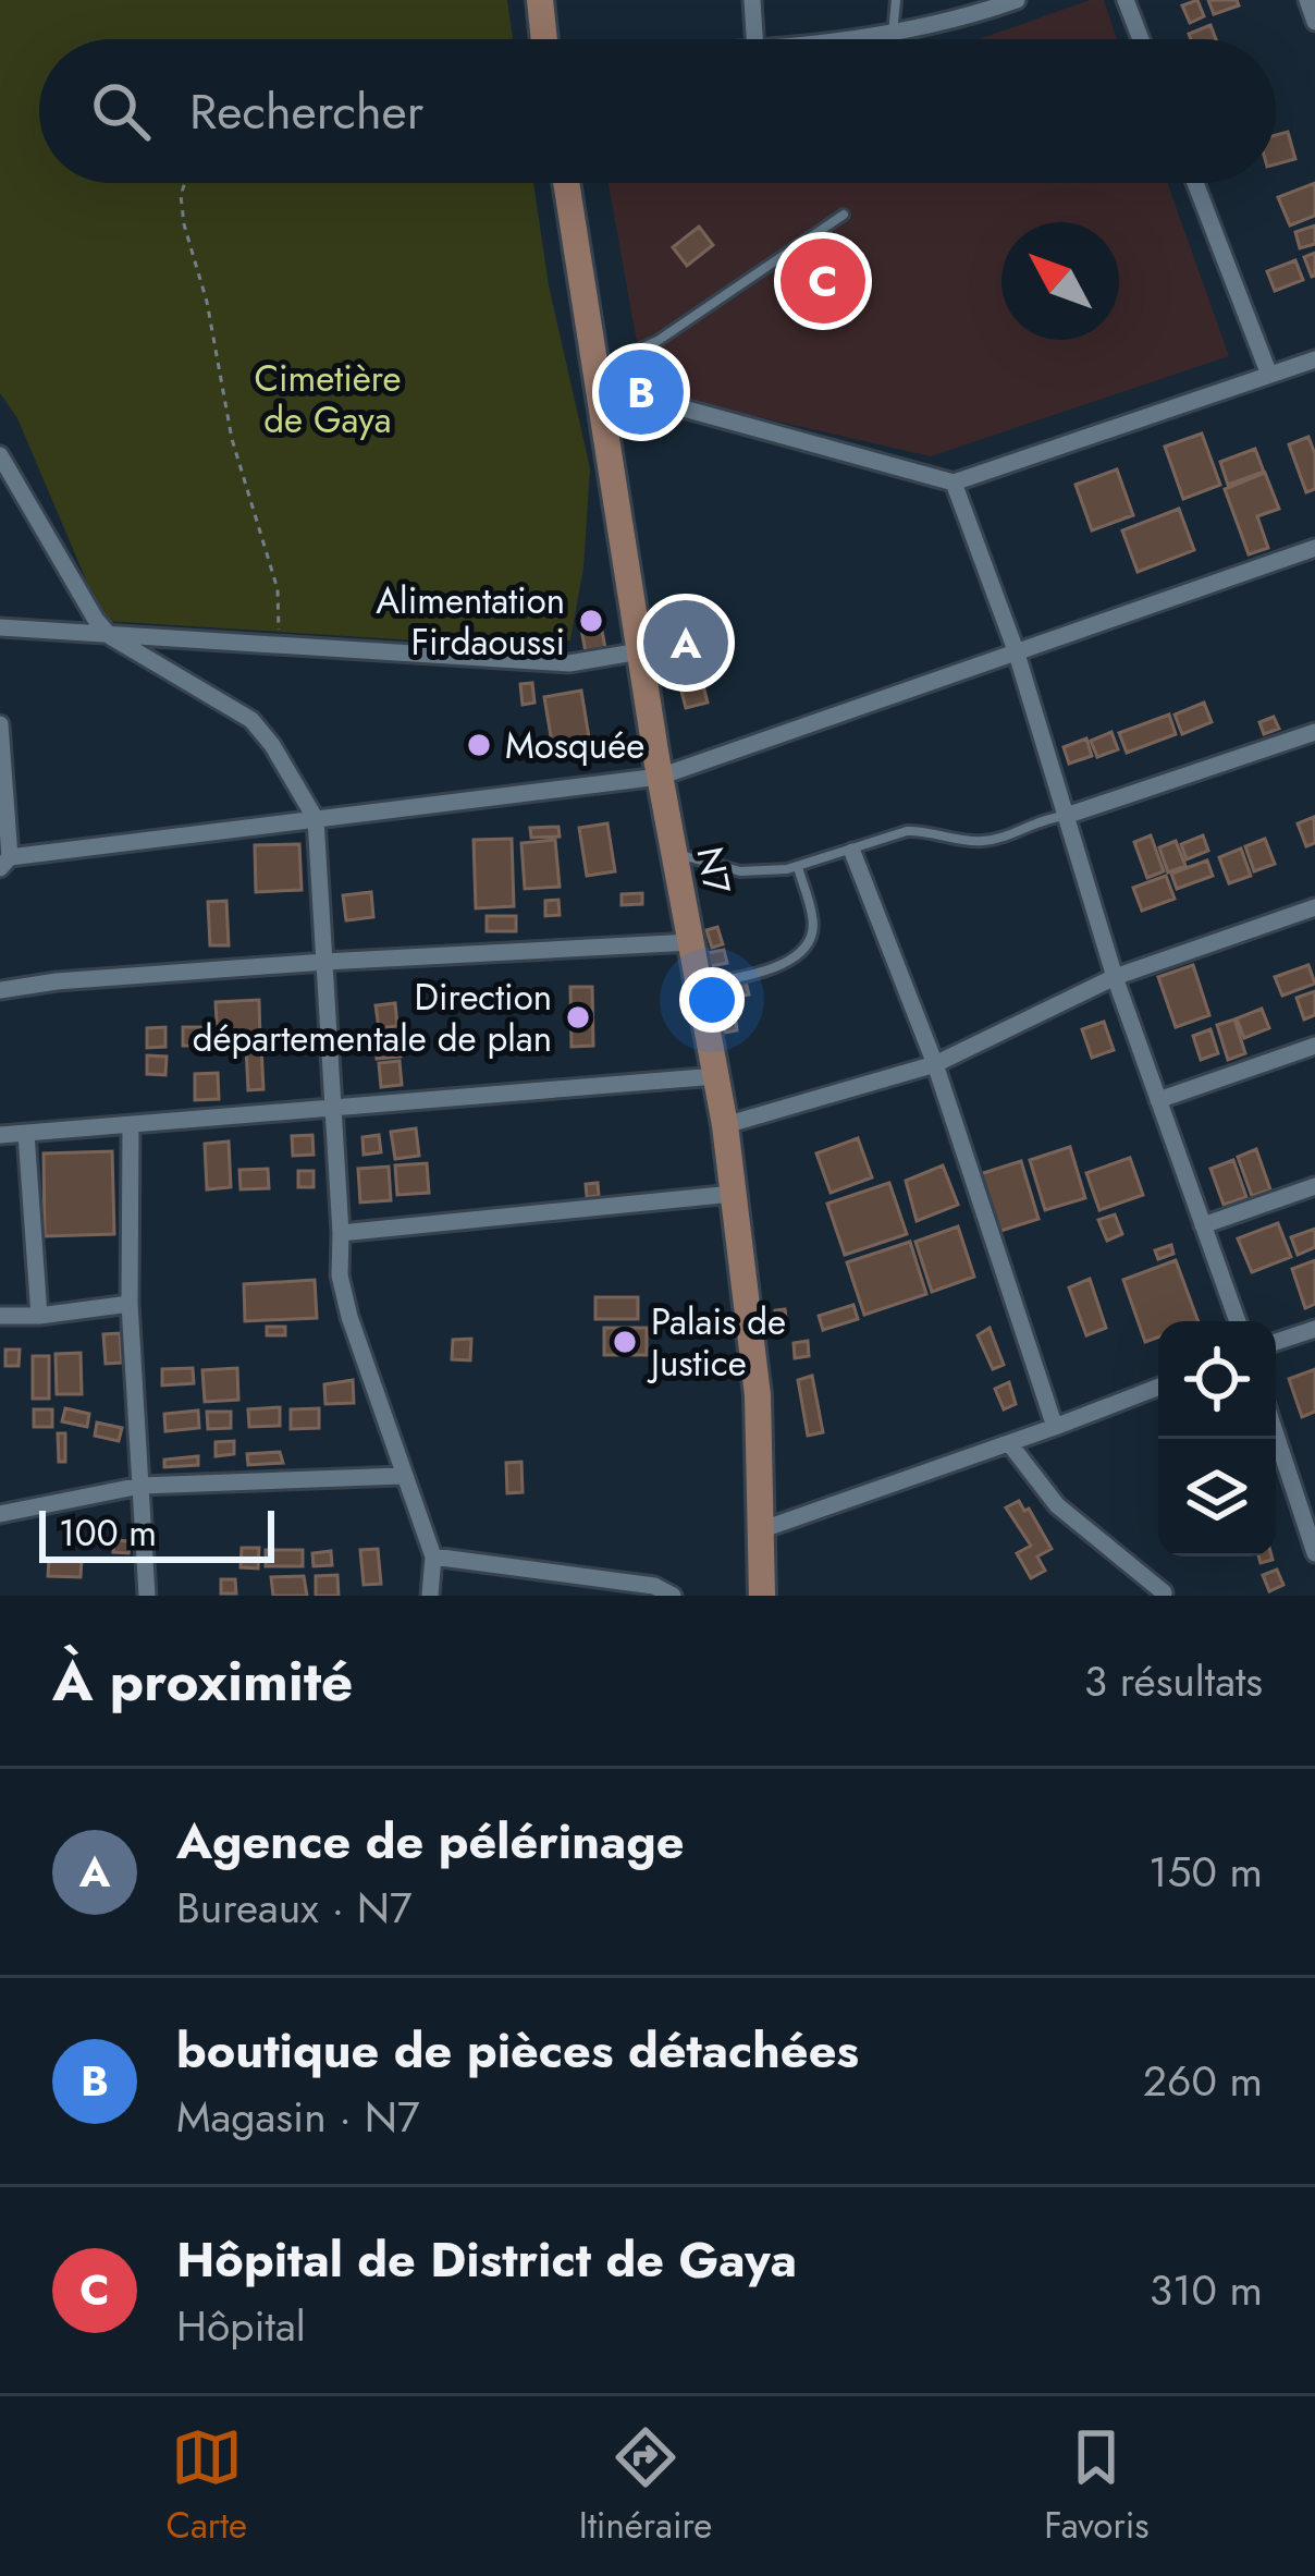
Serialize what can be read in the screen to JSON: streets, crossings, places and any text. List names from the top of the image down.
{
  "streets": {
    "main road": ["N7"]
  },
  "parks": ["Cimetière de Gaya"],
  "places": [
    "Alimentation Firdaoussi",
    "Mosquée",
    "Direction départementale de plan",
    "Palais de Justice"
  ],
  "scale_bar": "100 m",
  "north": "top left",
  "page": {
    "search": "Rechercher",
    "pins": ["C", "B", "A"],
    "scale": "100 m",
    "heading": ["À proximité", "3 résultats"],
    "list": [
      {
        "mark": "A",
        "name": "Agence de pélérinage",
        "note": "Bureaux · N7",
        "value": "150 m"
      },
      {
        "mark": "B",
        "name": "boutique de pièces détachées",
        "note": "Magasin · N7",
        "value": "260 m"
      },
      {
        "mark": "C",
        "name": "Hôpital de District de Gaya",
        "note": "Hôpital",
        "value": "310 m"
      }
    ],
    "nav": ["Carte", "Itinéraire", "Favoris"]
  }
}
